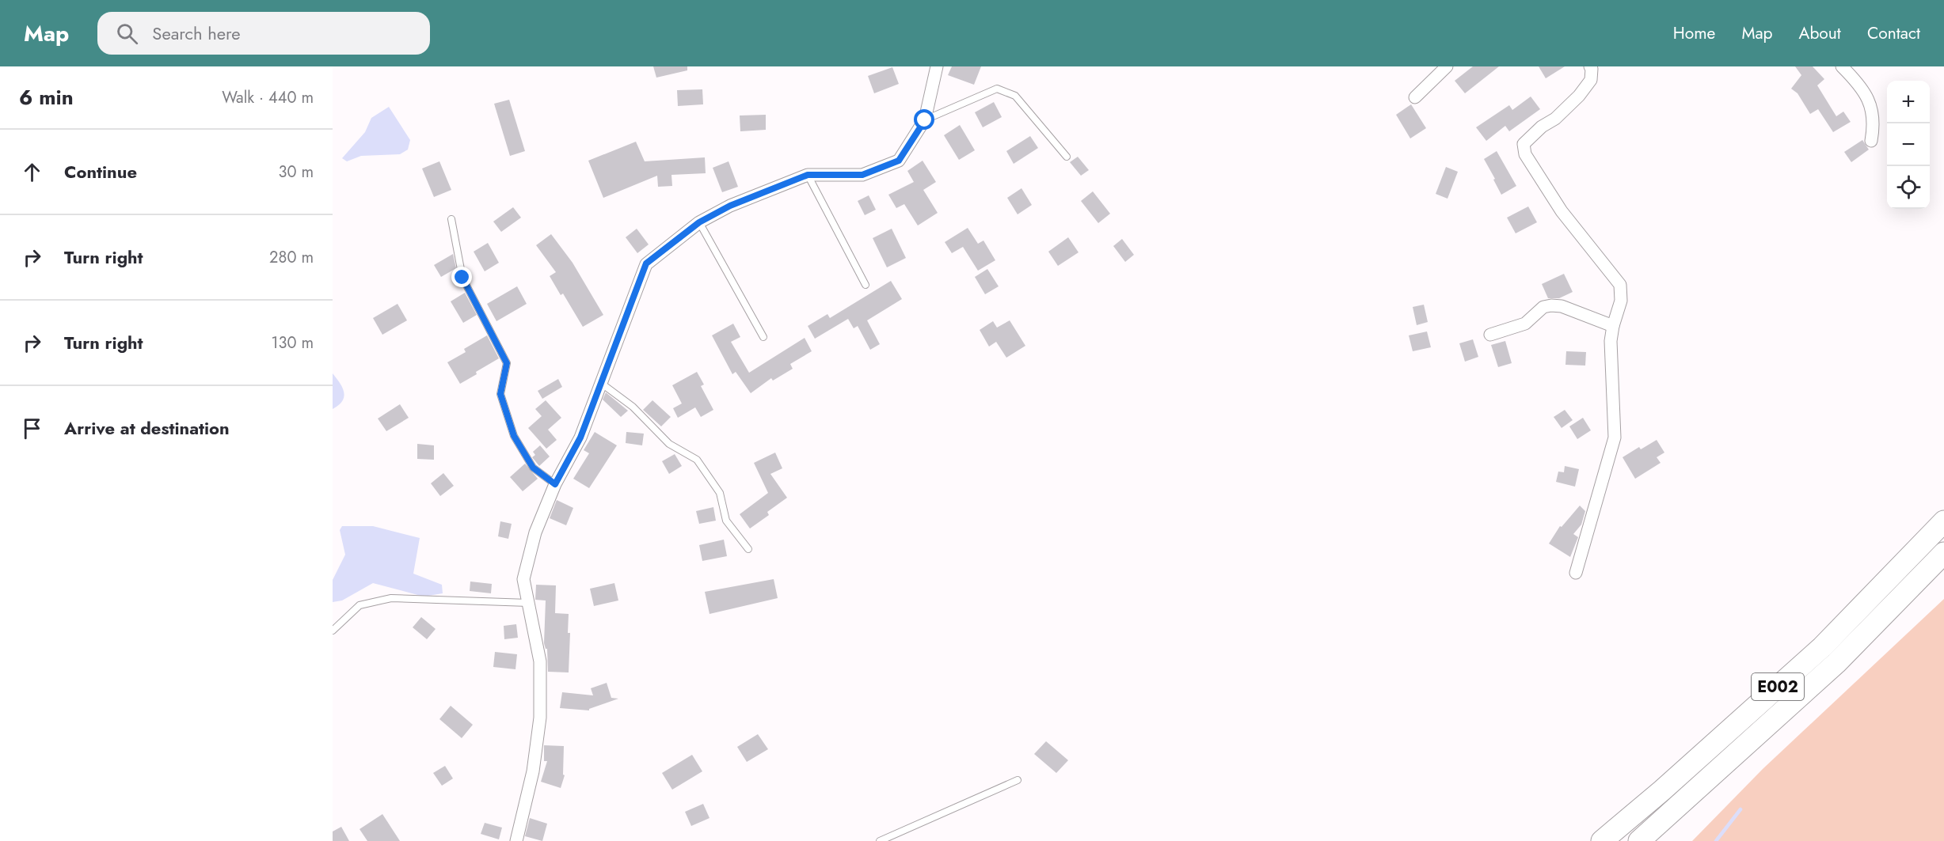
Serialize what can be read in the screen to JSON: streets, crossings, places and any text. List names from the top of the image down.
{
  "streets": {
    "highway": ["E002"]
  },
  "page": {
    "header": "Map",
    "search": "Search here",
    "nav": [
      "Home",
      "Map",
      "About",
      "Contact"
    ],
    "heading": ["6 min", "Walk · 440 m"],
    "map_buttons": ["+", "−"],
    "list": [
      ["Continue", "30 m"],
      ["Turn right", "280 m"],
      ["Turn right", "130 m"],
      "Arrive at destination"
    ]
  }
}
